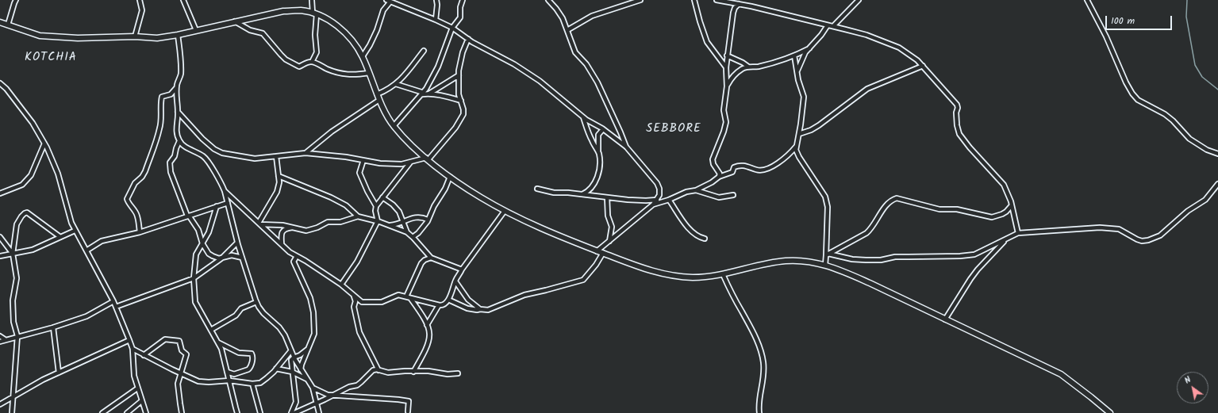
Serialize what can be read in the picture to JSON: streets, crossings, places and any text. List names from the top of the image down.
{
  "districts": ["KOTCHIA", "SEBBORE"],
  "scale_bar": "100 m",
  "north": "top left"
}
